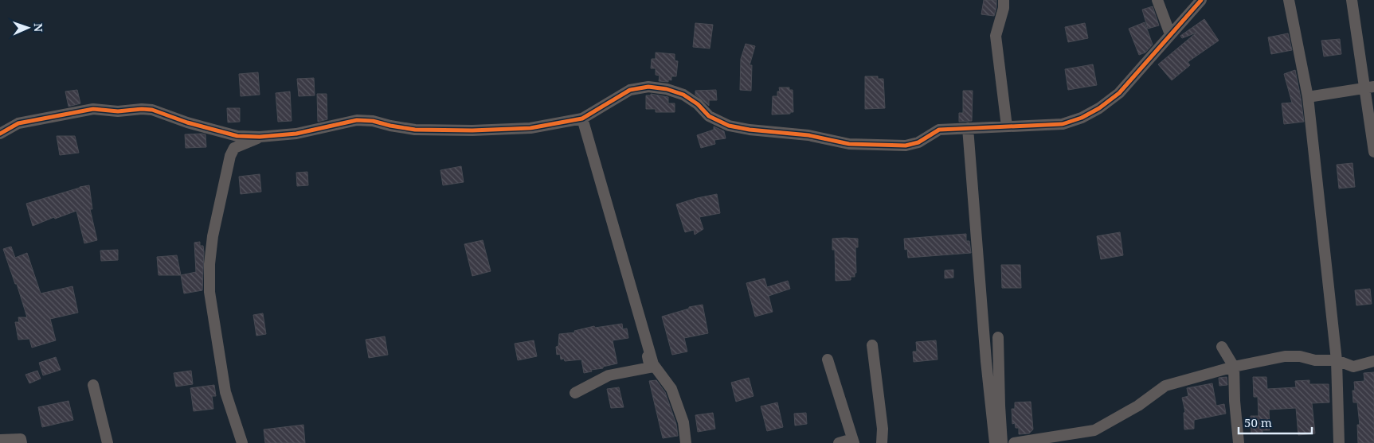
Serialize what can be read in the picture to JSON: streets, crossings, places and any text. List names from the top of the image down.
{
  "scale_bar": "50 m",
  "north": "right"
}
